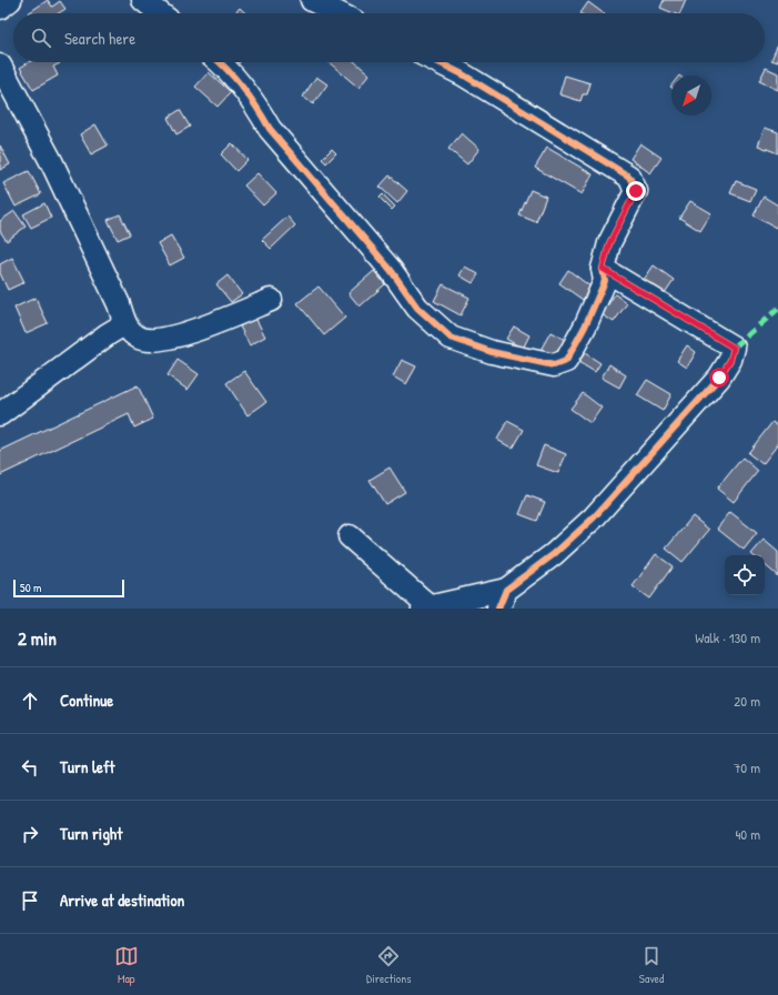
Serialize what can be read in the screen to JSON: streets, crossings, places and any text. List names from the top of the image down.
{
  "scale_bar": "50 m",
  "north": "bottom left",
  "page": {
    "search": "Search here",
    "scale": "50 m",
    "heading": ["2 min", "Walk · 130 m"],
    "list": [
      ["Continue", "20 m"],
      ["Turn left", "70 m"],
      ["Turn right", "40 m"],
      "Arrive at destination"
    ],
    "nav": ["Map", "Directions", "Saved"]
  }
}
